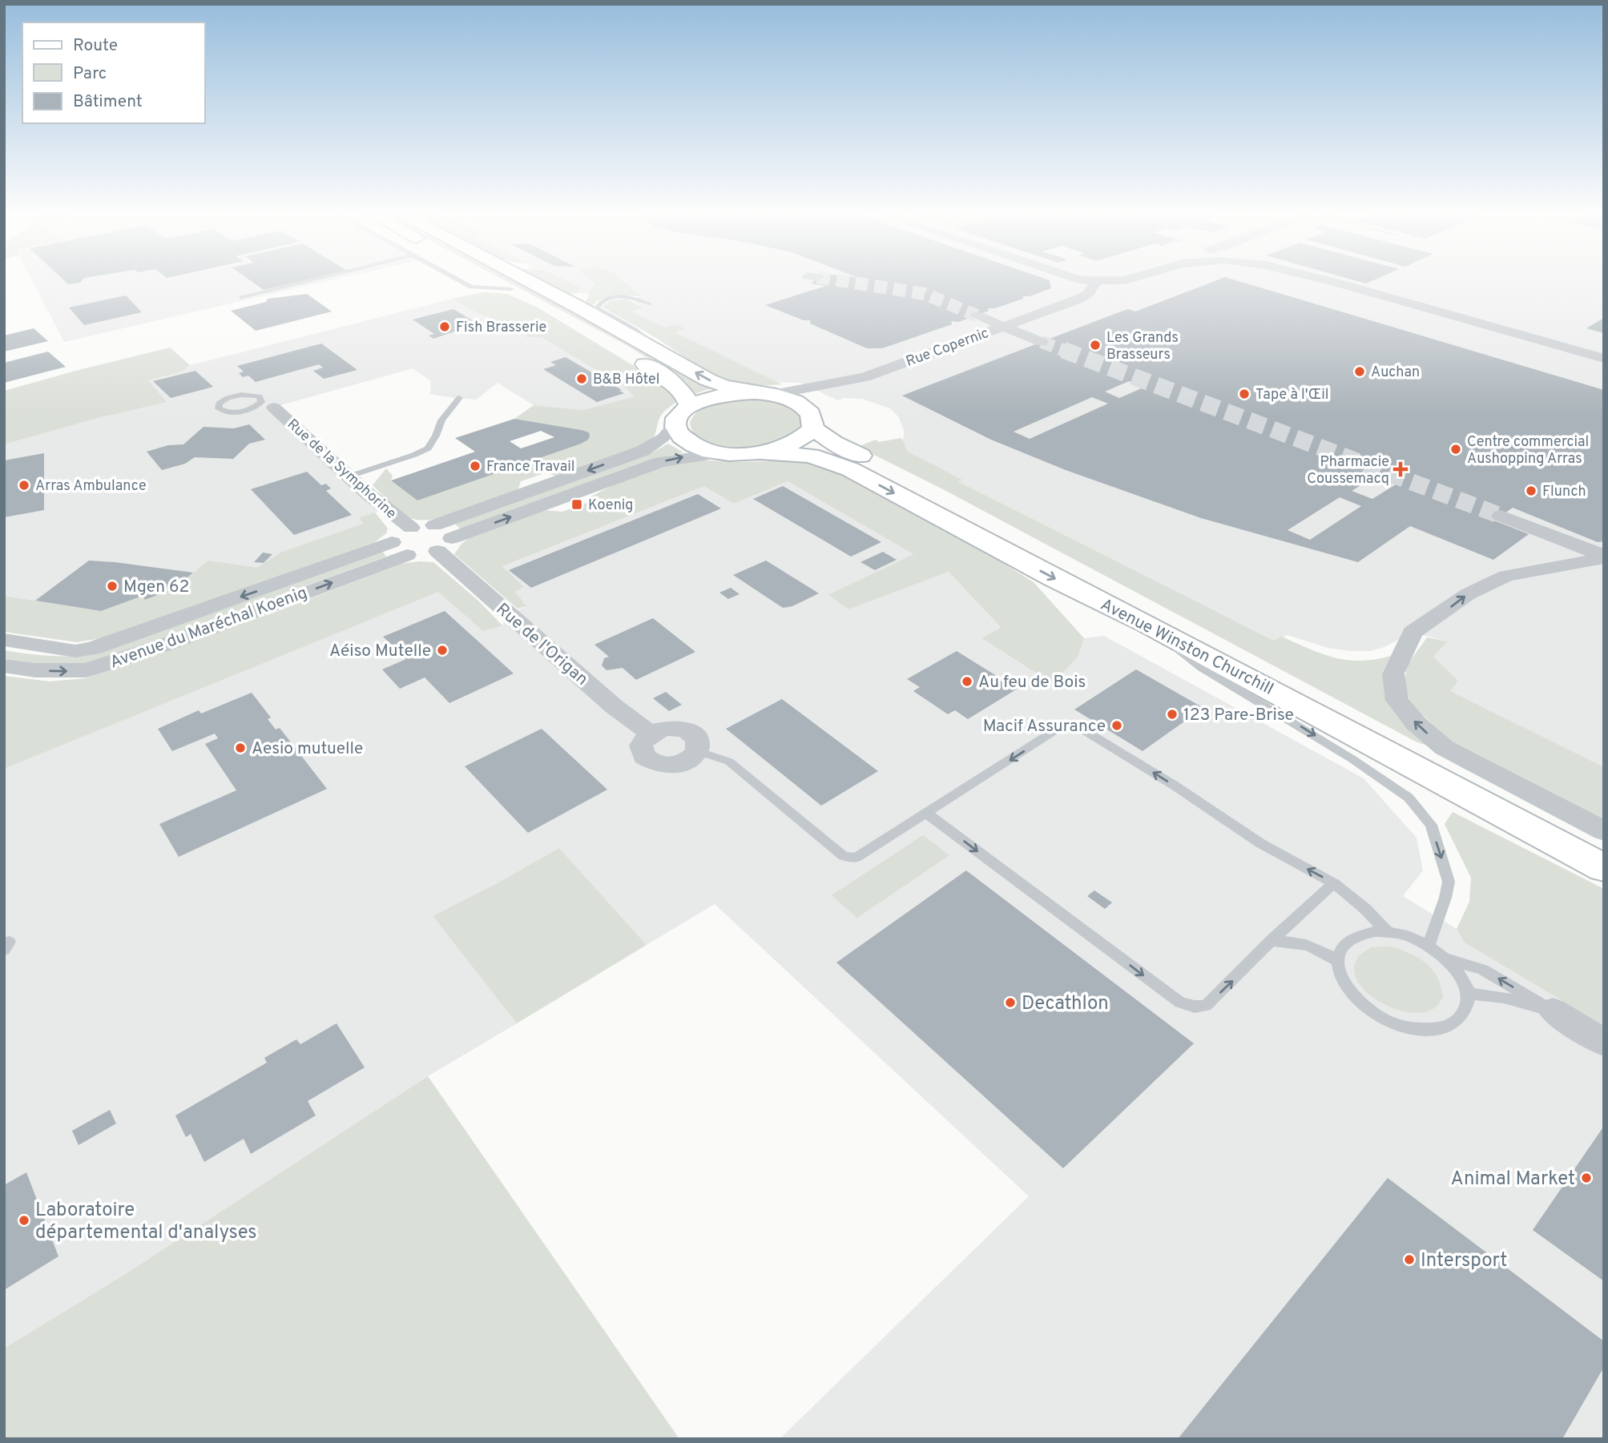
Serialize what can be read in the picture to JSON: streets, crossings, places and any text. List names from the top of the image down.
{
  "streets": {
    "main road": ["Avenue Winston Churchill"],
    "street": [
      "Rue Copernic",
      "Rue de la Symphorine",
      "Avenue du Maréchal Koenig",
      "Rue de l'Origan"
    ]
  },
  "places": {
    "other": [
      "Fish Brasserie",
      "Les Grands Brasseurs",
      "Auchan",
      "B&B Hôtel",
      "Tape à l'Œil",
      "Centre commercial Aushopping Arras",
      "France Travail",
      "Arras Ambulance",
      "Flunch",
      "Mgen 62",
      "Aéiso Mutelle",
      "Au feu de Bois",
      "123 Pare-Brise",
      "Macif Assurance",
      "Aesio mutuelle",
      "Decathlon",
      "Animal Market",
      "Laboratoire départemental d'analyses",
      "Intersport"
    ],
    "health": ["Pharmacie Coussemacq"],
    "transit": ["Koenig"]
  },
  "legend": ["Route", "Parc", "Bâtiment"]
}
